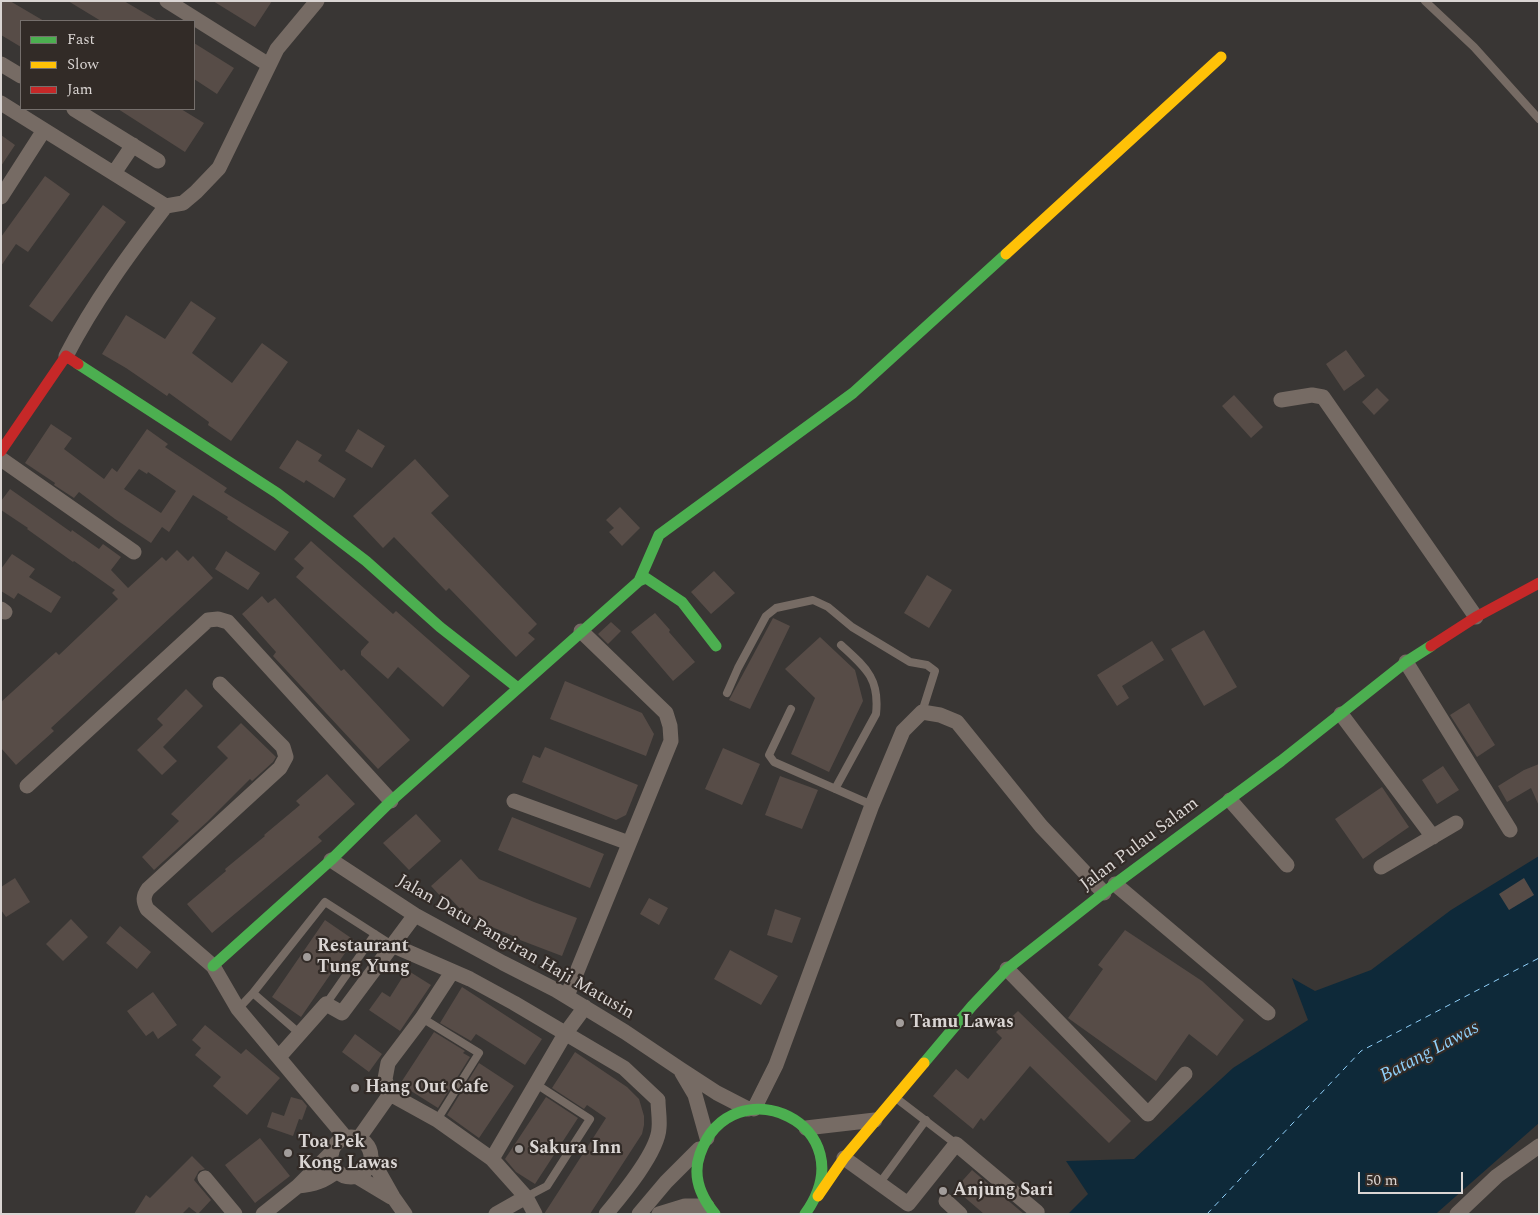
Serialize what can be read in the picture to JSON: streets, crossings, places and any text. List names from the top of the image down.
{
  "streets": {
    "street": ["Jalan Pulau Salam", "Jalan Datu Pangiran Haji Matusin"]
  },
  "water": ["Batang Lawas"],
  "places": [
    "Restaurant Tung Yung",
    "Tamu Lawas",
    "Hang Out Cafe",
    "Sakura Inn",
    "Toa Pek Kong Lawas",
    "Anjung Sari"
  ],
  "legend": ["Fast", "Slow", "Jam"],
  "scale_bar": "50 m"
}
